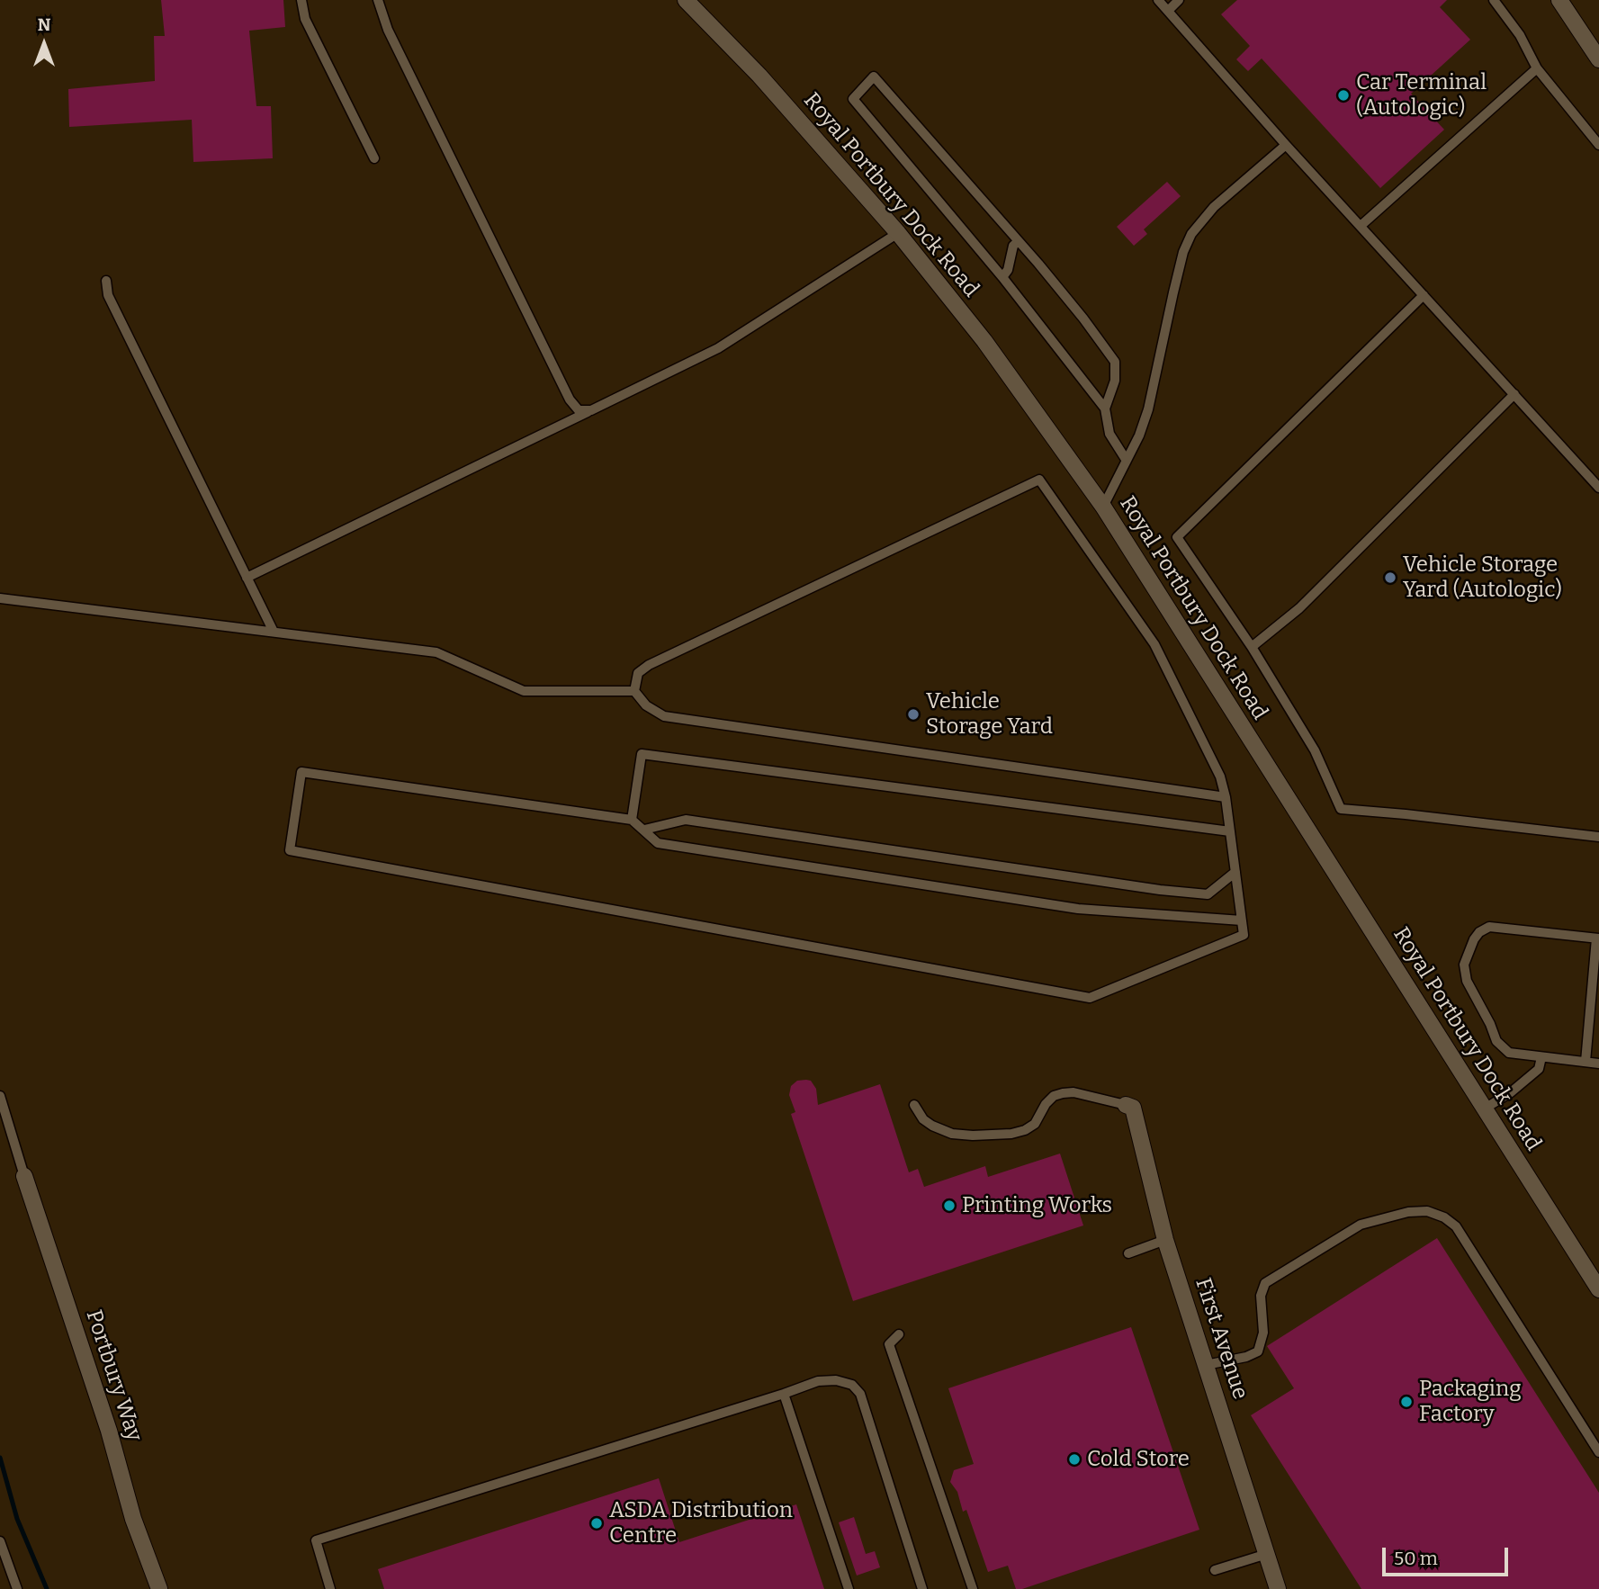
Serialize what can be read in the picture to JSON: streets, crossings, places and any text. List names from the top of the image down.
{
  "streets": {
    "street": ["Royal Portbury Dock Road", "First Avenue", "Portbury Way"]
  },
  "places": [
    "Car Terminal (Autologic)",
    "Vehicle Storage Yard (Autologic)",
    "Vehicle Storage Yard",
    "Printing Works",
    "Packaging Factory",
    "Cold Store",
    "ASDA Distribution Centre"
  ],
  "scale_bar": "50 m",
  "north": "top"
}
